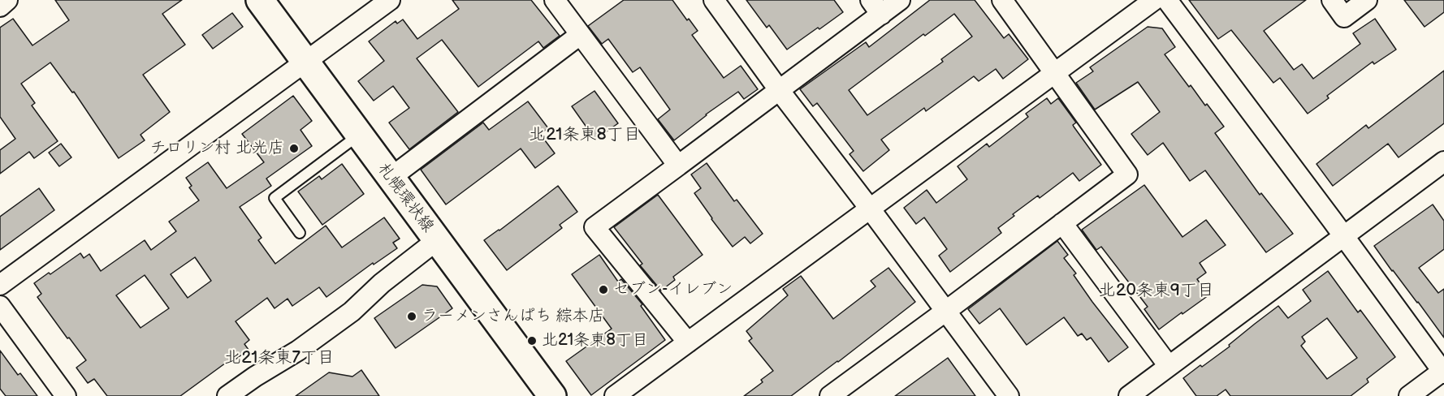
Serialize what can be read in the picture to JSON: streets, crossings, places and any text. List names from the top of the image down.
{
  "streets": {
    "main road": ["札幌環状線"]
  },
  "districts": ["北21条東8丁目", "北20条東9丁目", "北21条東7丁目"],
  "places": [
    "チロリン村 北光店",
    "セブン-イレブン",
    "ラーメンさんぱち 綜本店",
    "北21条東8丁目"
  ]
}
